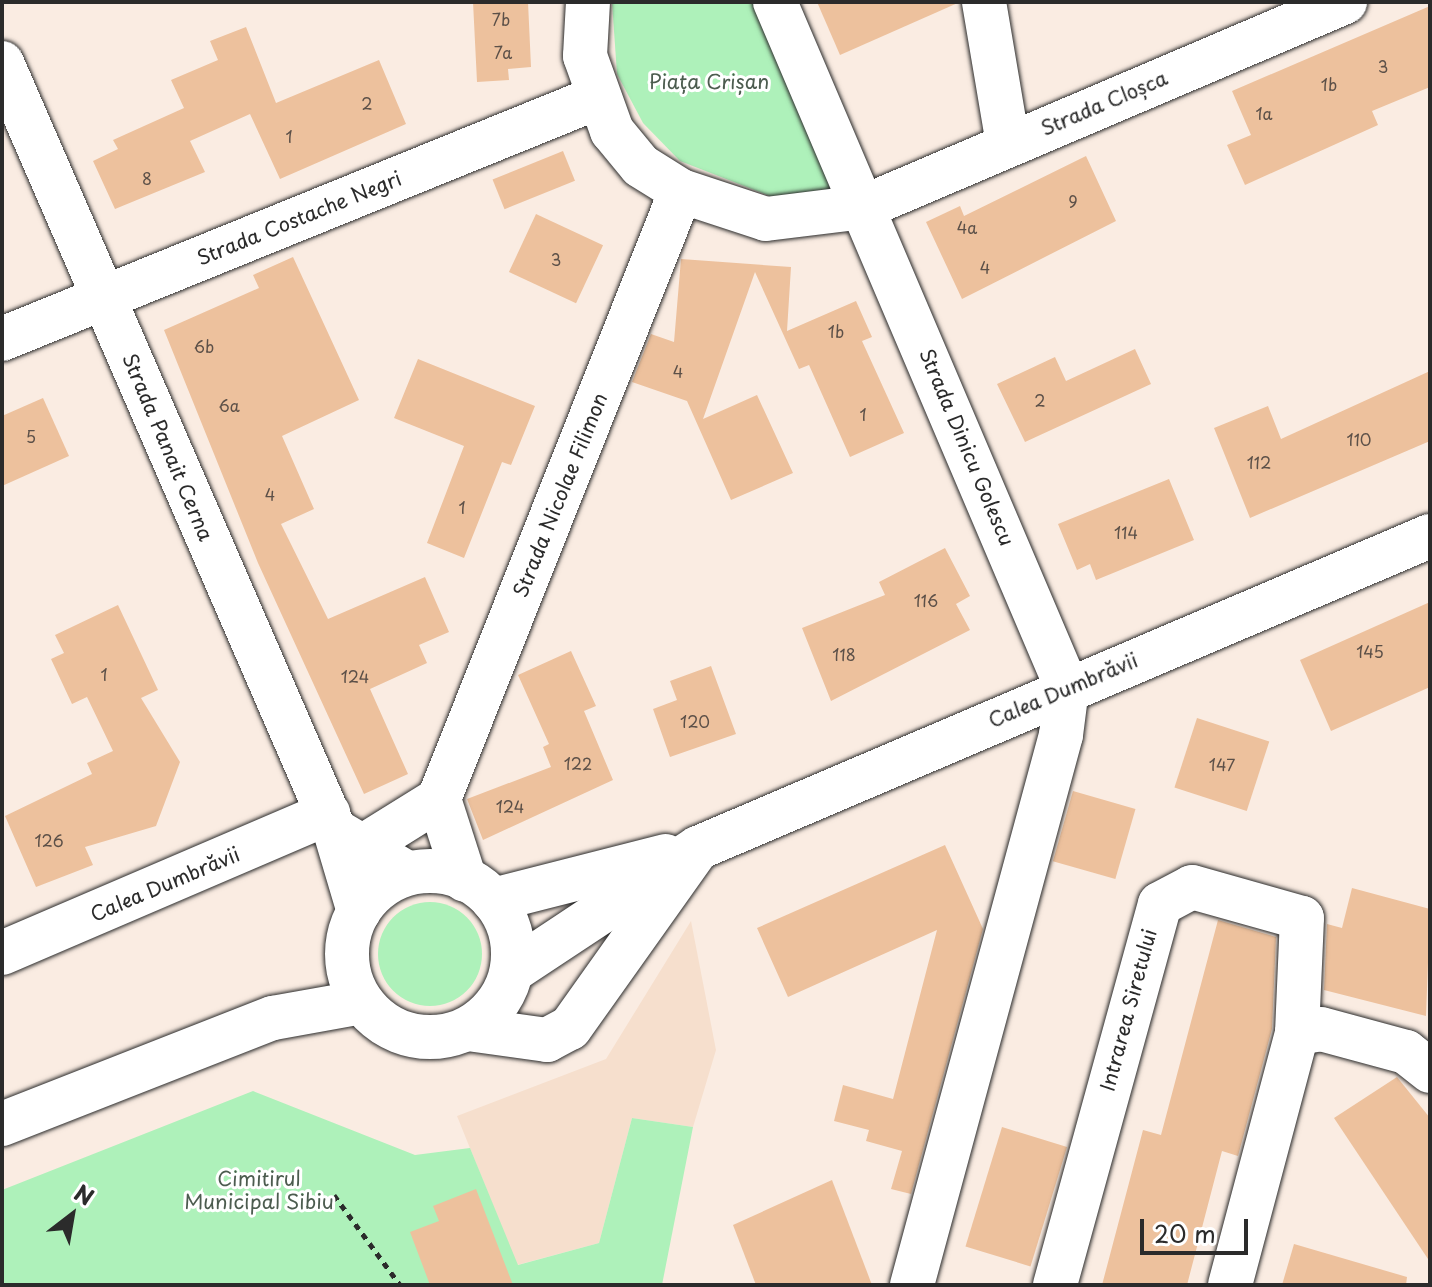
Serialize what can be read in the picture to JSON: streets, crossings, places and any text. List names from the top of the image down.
{
  "streets": {
    "street": [
      "Strada Cloșca",
      "Strada Costache Negri",
      "Strada Panait Cerna",
      "Strada Dinicu Golescu",
      "Strada Nicolae Filimon",
      "Calea Dumbrăvii",
      "Intrarea Siretului"
    ]
  },
  "crossings": [
    ["Strada Cloșca", "Strada Dinicu Golescu"],
    ["Strada Costache Negri", "Strada Panait Cerna"],
    ["Strada Panait Cerna", "Calea Dumbrăvii"],
    ["Strada Dinicu Golescu", "Calea Dumbrăvii"]
  ],
  "parks": ["Piața Crișan", "Cimitirul Municipal Sibiu"],
  "house_numbers": [
    "7b",
    "7a",
    "3",
    "1b",
    "2",
    "1a",
    "1",
    "8",
    "9",
    "4a",
    "3",
    "4",
    "1b",
    "6b",
    "4",
    "2",
    "6a",
    "1",
    "5",
    "110",
    "112",
    "4",
    "1",
    "114",
    "116",
    "145",
    "118",
    "1",
    "124",
    "120",
    "122",
    "147",
    "124",
    "126"
  ],
  "scale_bar": "20 m",
  "north": "top right"
}
